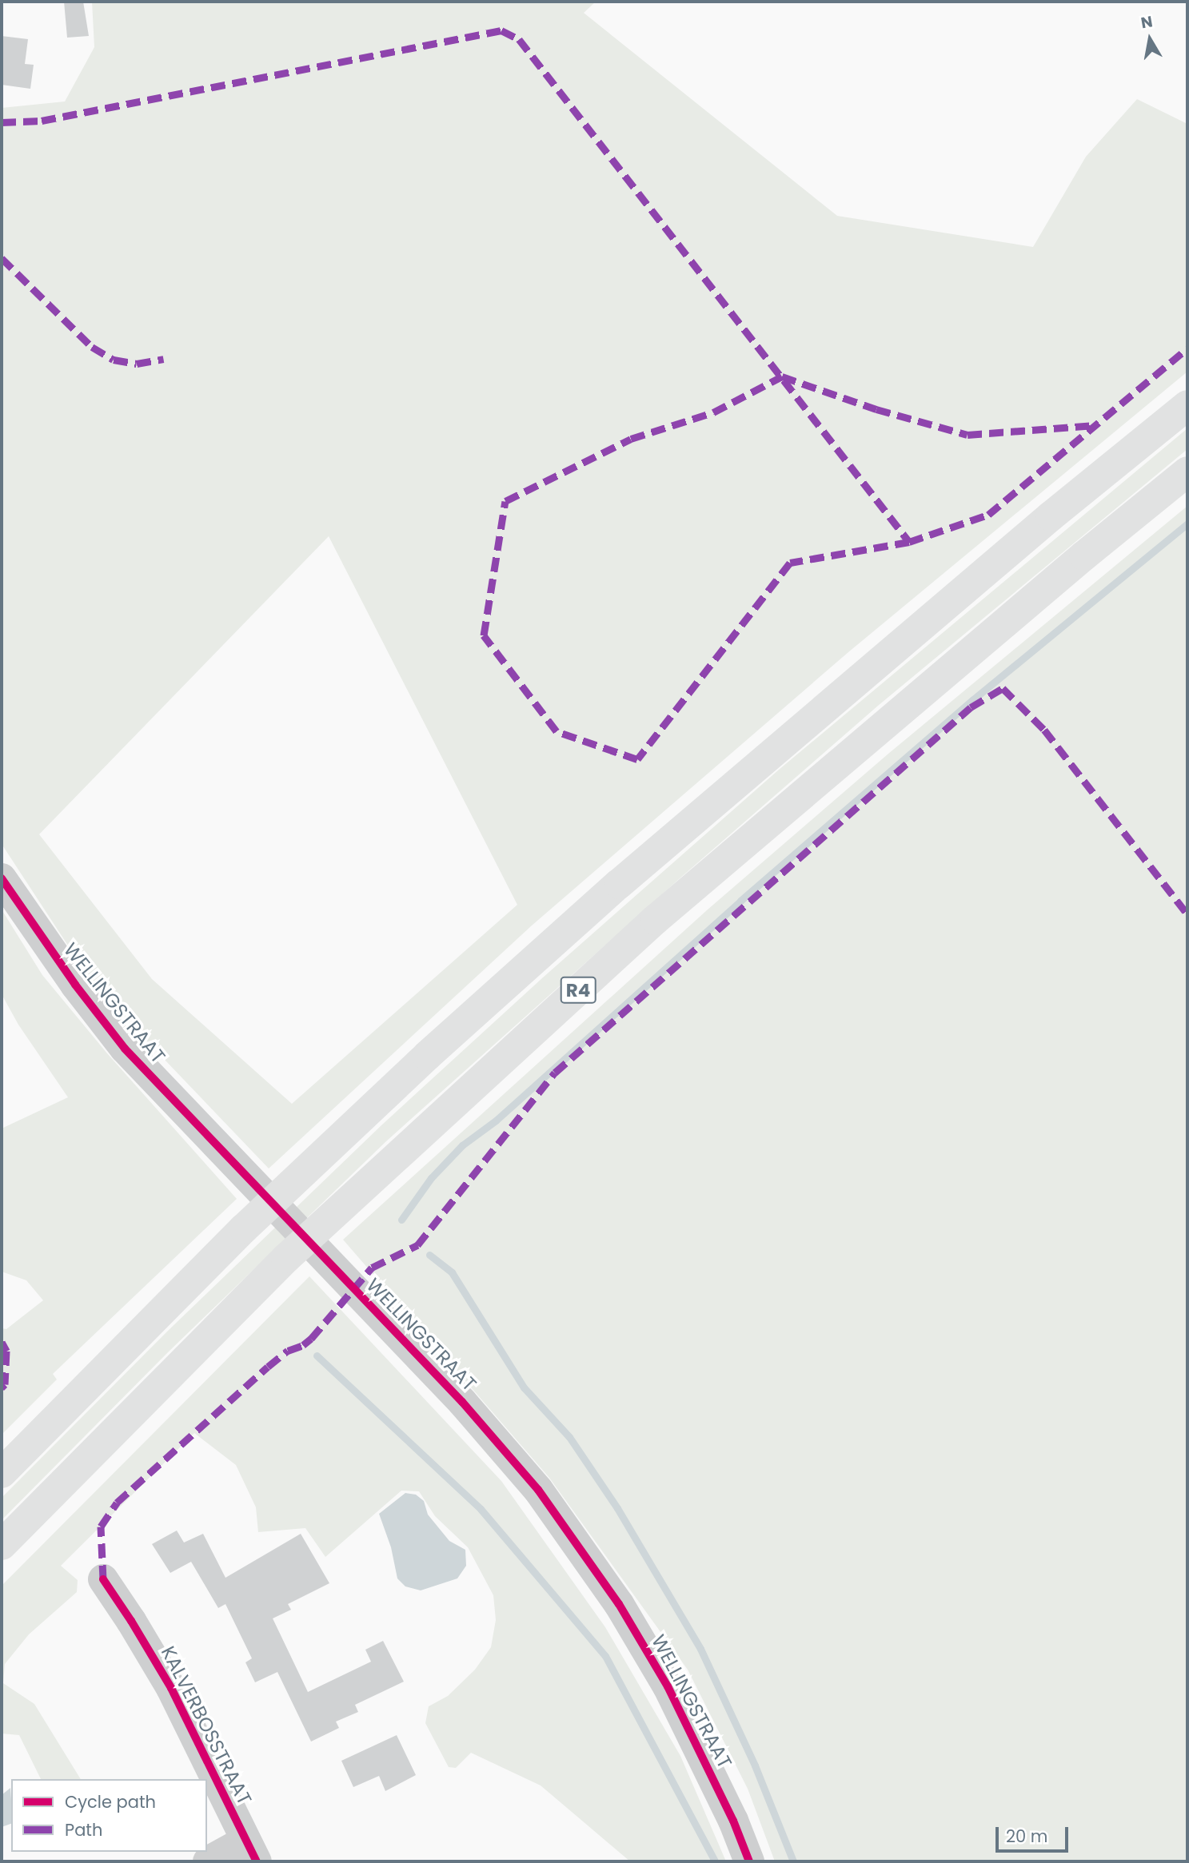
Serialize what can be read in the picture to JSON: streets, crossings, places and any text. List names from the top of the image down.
{
  "streets": {
    "highway": ["R4"],
    "street": ["WELLINGSTRAAT", "KALVERBOSSTRAAT"]
  },
  "legend": ["Cycle path", "Path"],
  "scale_bar": "20 m",
  "north": "top"
}
